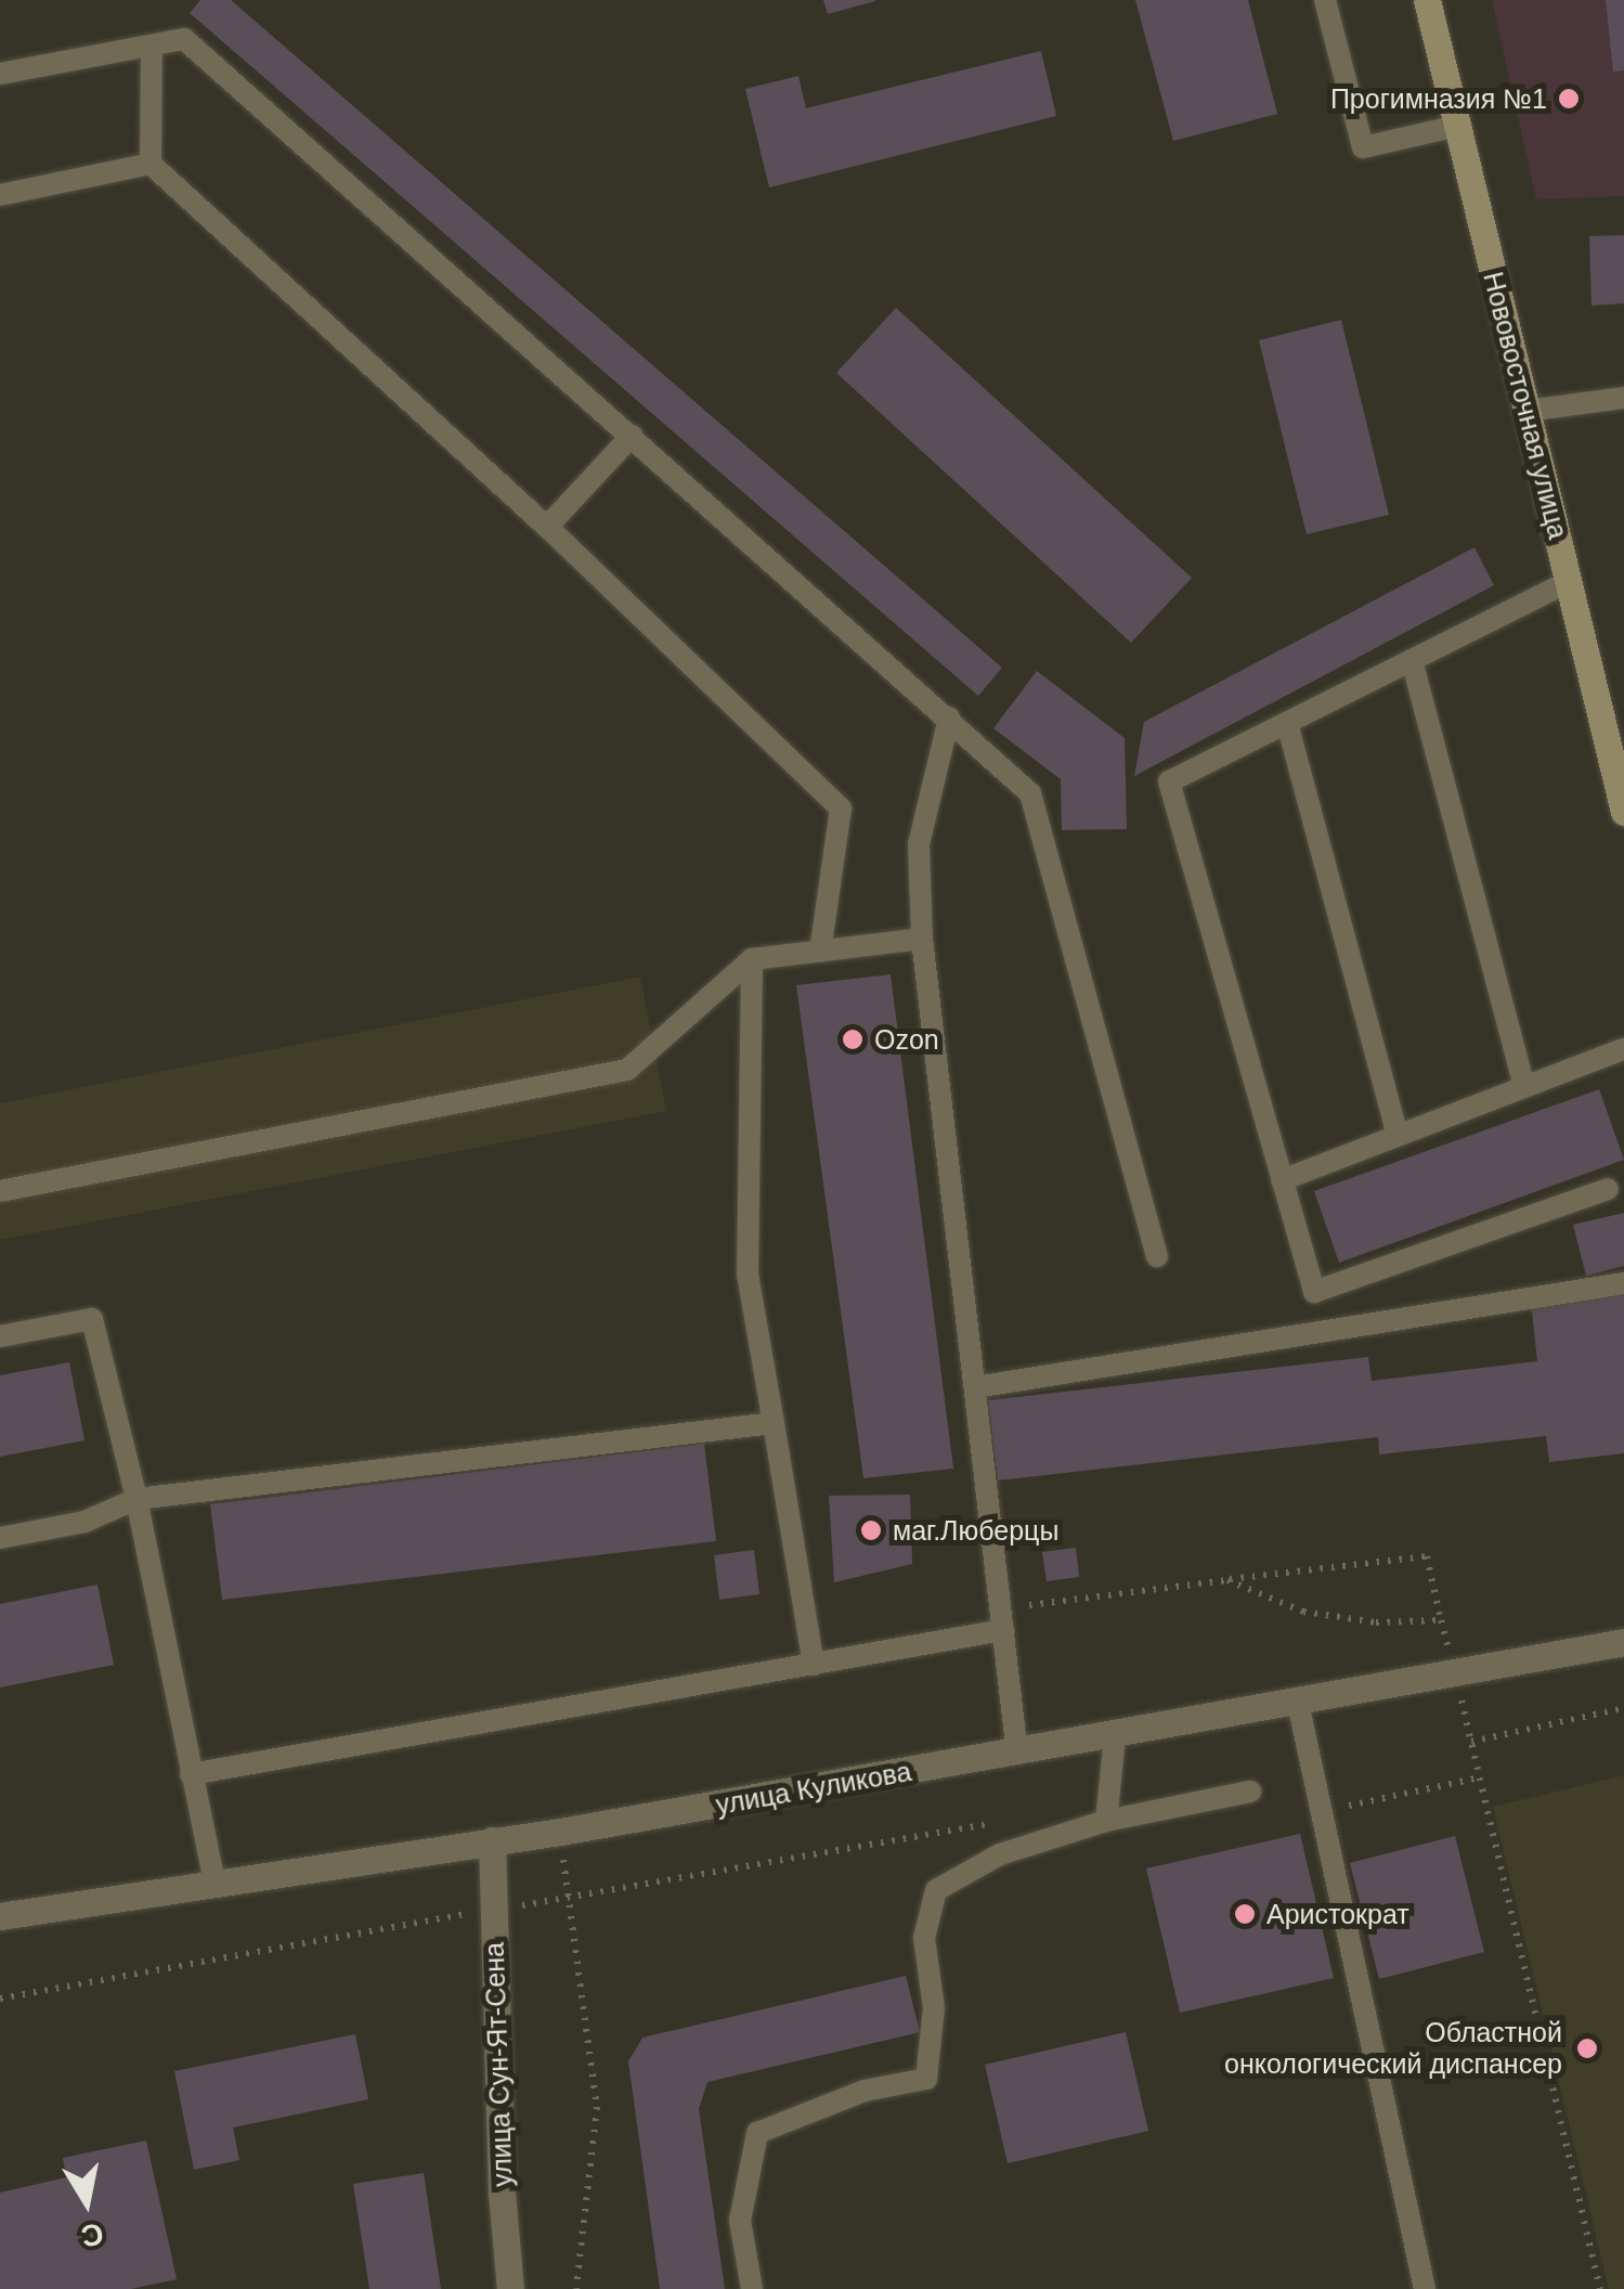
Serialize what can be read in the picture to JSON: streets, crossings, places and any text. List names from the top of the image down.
{
  "streets": {
    "main road": ["Нововосточная улица"],
    "street": ["улица Куликова", "улица Сун-Ят-Сена"]
  },
  "crossings": [
    ["улица Куликова", "улица Сун-Ят-Сена"]
  ],
  "places": [
    "Прогимназия №1",
    "Ozon",
    "маг.Люберцы",
    "Аристократ",
    "Областной онкологический диспансер"
  ],
  "north": "bottom"
}
